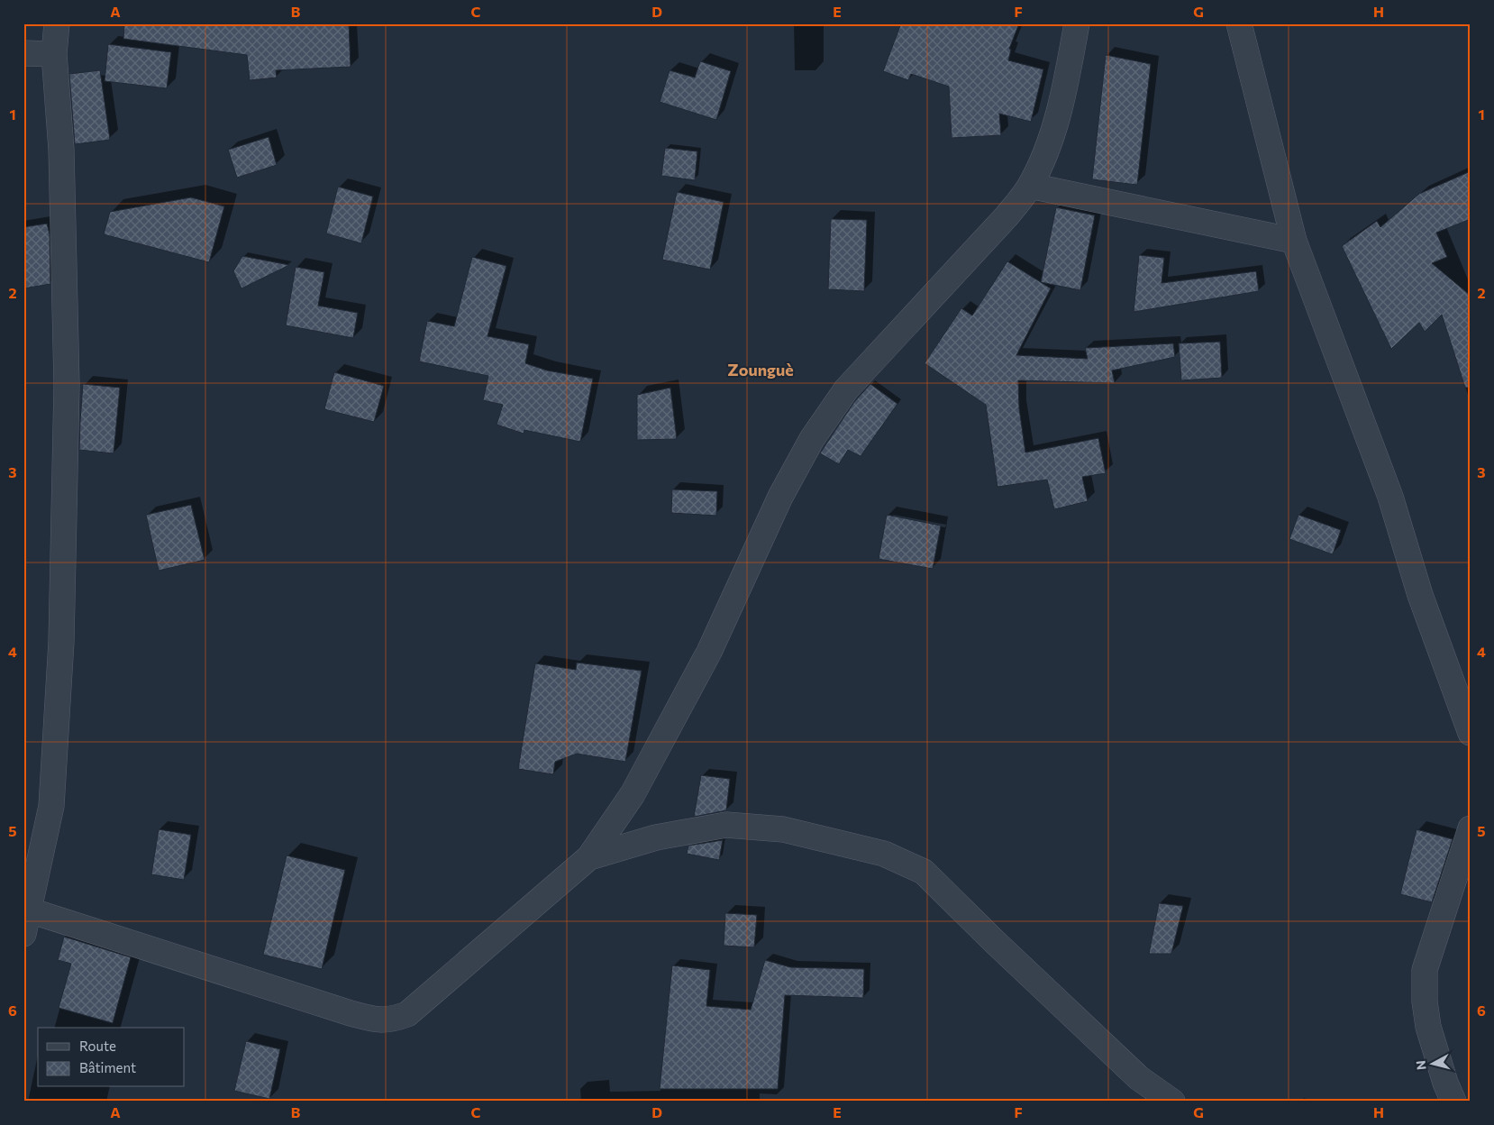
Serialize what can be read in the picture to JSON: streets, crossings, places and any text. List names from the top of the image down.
{
  "districts": ["Zounguè"],
  "legend": ["Route", "Bâtiment"],
  "north": "left",
  "grid": {
    "columns": [
      "A",
      "B",
      "C",
      "D",
      "E",
      "F",
      "G",
      "H"
    ],
    "rows": [
      "1",
      "2",
      "3",
      "4",
      "5",
      "6"
    ]
  }
}
